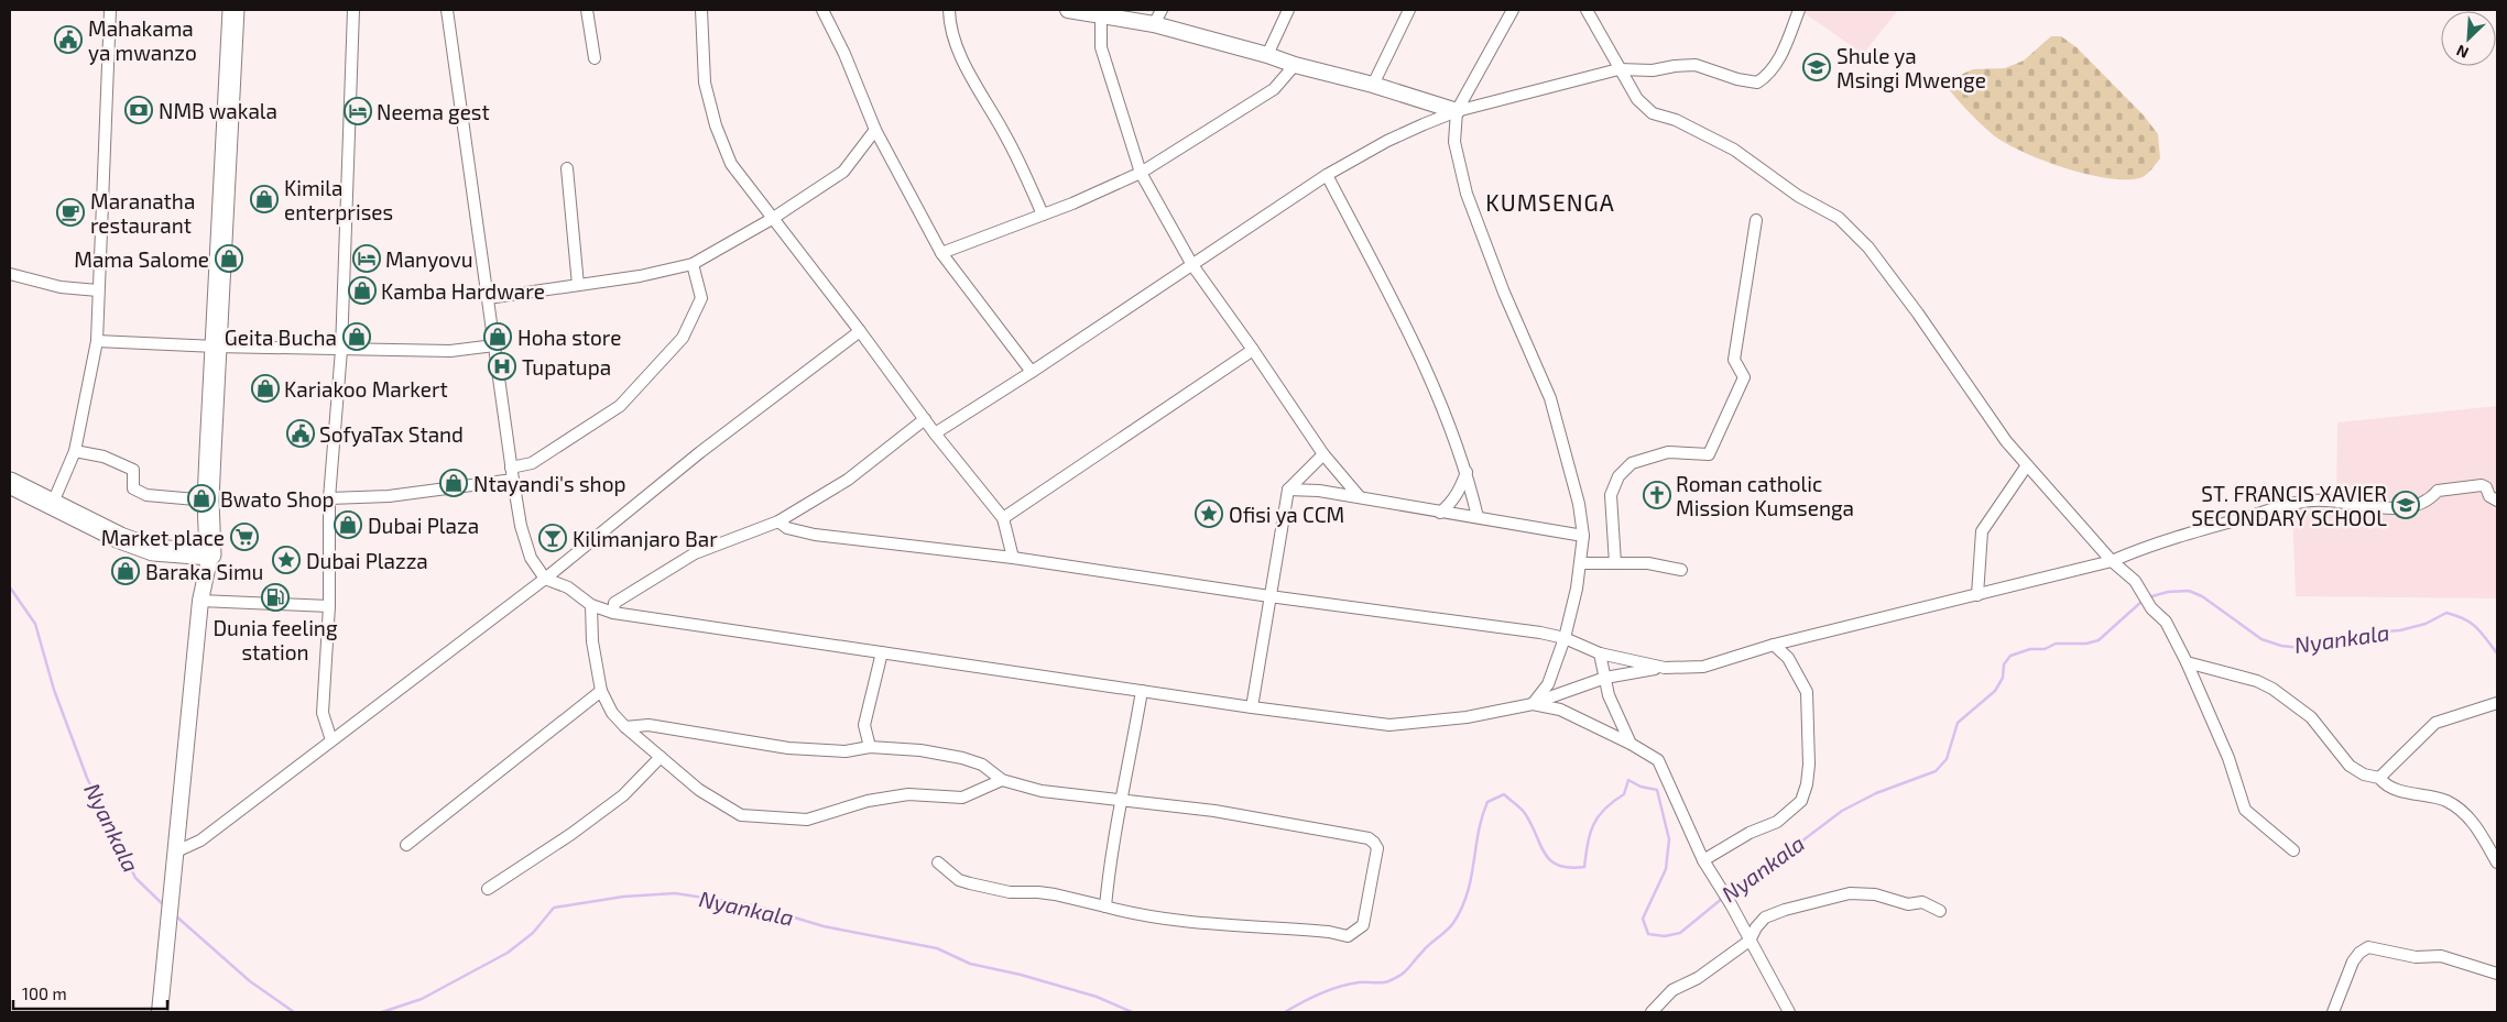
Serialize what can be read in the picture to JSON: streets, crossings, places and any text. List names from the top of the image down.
{
  "districts": ["KUMSENGA"],
  "water": ["Nyankala"],
  "places": {
    "public building": ["Mahakama ya mwanzo", "SofyaTax Stand"],
    "school or university": ["Shule ya Msingi Mwenge", "ST. FRANCIS XAVIER SECONDARY SCHOOL"],
    "bank": ["NMB wakala"],
    "hotel": ["Neema gest", "Manyovu"],
    "shop": [
      "Kimila enterprises",
      "Mama Salome",
      "Kamba Hardware",
      "Geita Bucha",
      "Hoha store",
      "Kariakoo Markert",
      "Ntayandi's shop",
      "Bwato Shop",
      "Dubai Plaza",
      "Baraka Simu"
    ],
    "cafe": ["Maranatha restaurant"],
    "hospital": ["Tupatupa"],
    "church": ["Roman catholic Mission Kumsenga"],
    "place": ["Ofisi ya CCM", "Dubai Plazza"],
    "supermarket": ["Market place"],
    "bar": ["Kilimanjaro Bar"],
    "fuel station": ["Dunia feeling station"]
  },
  "scale_bar": "100 m",
  "north": "bottom left"
}
